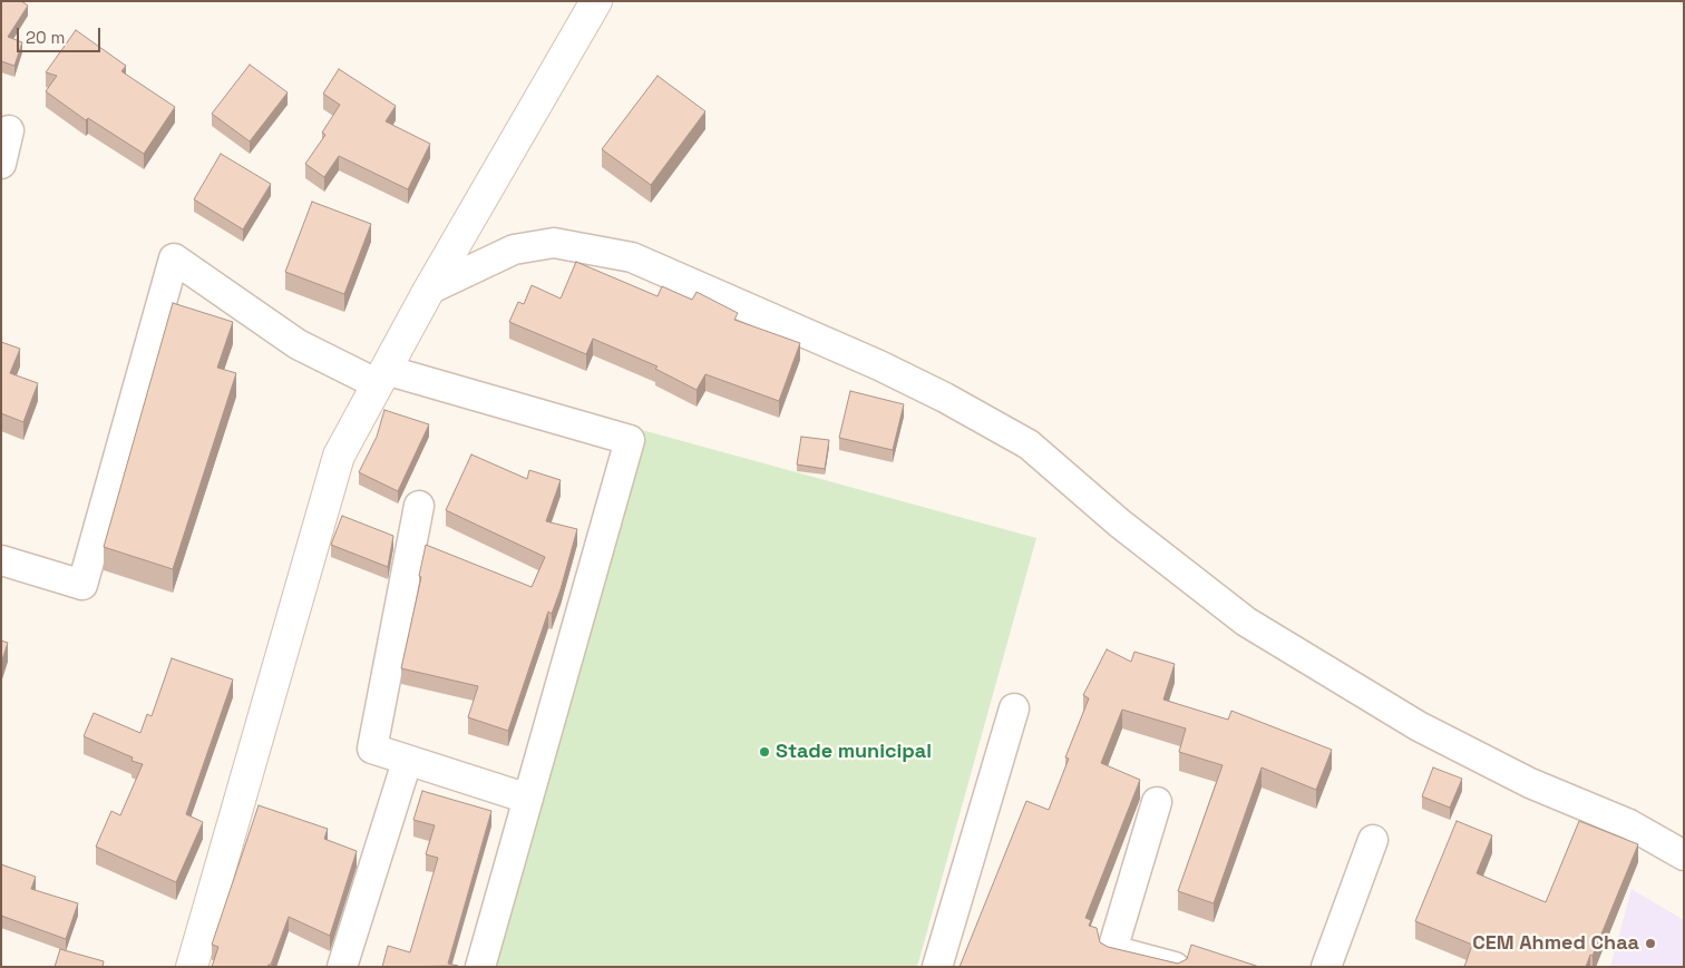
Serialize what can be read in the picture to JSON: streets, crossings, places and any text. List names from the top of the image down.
{
  "places": ["Stade municipal", "CEM Ahmed Chaa"],
  "scale_bar": "20 m"
}
